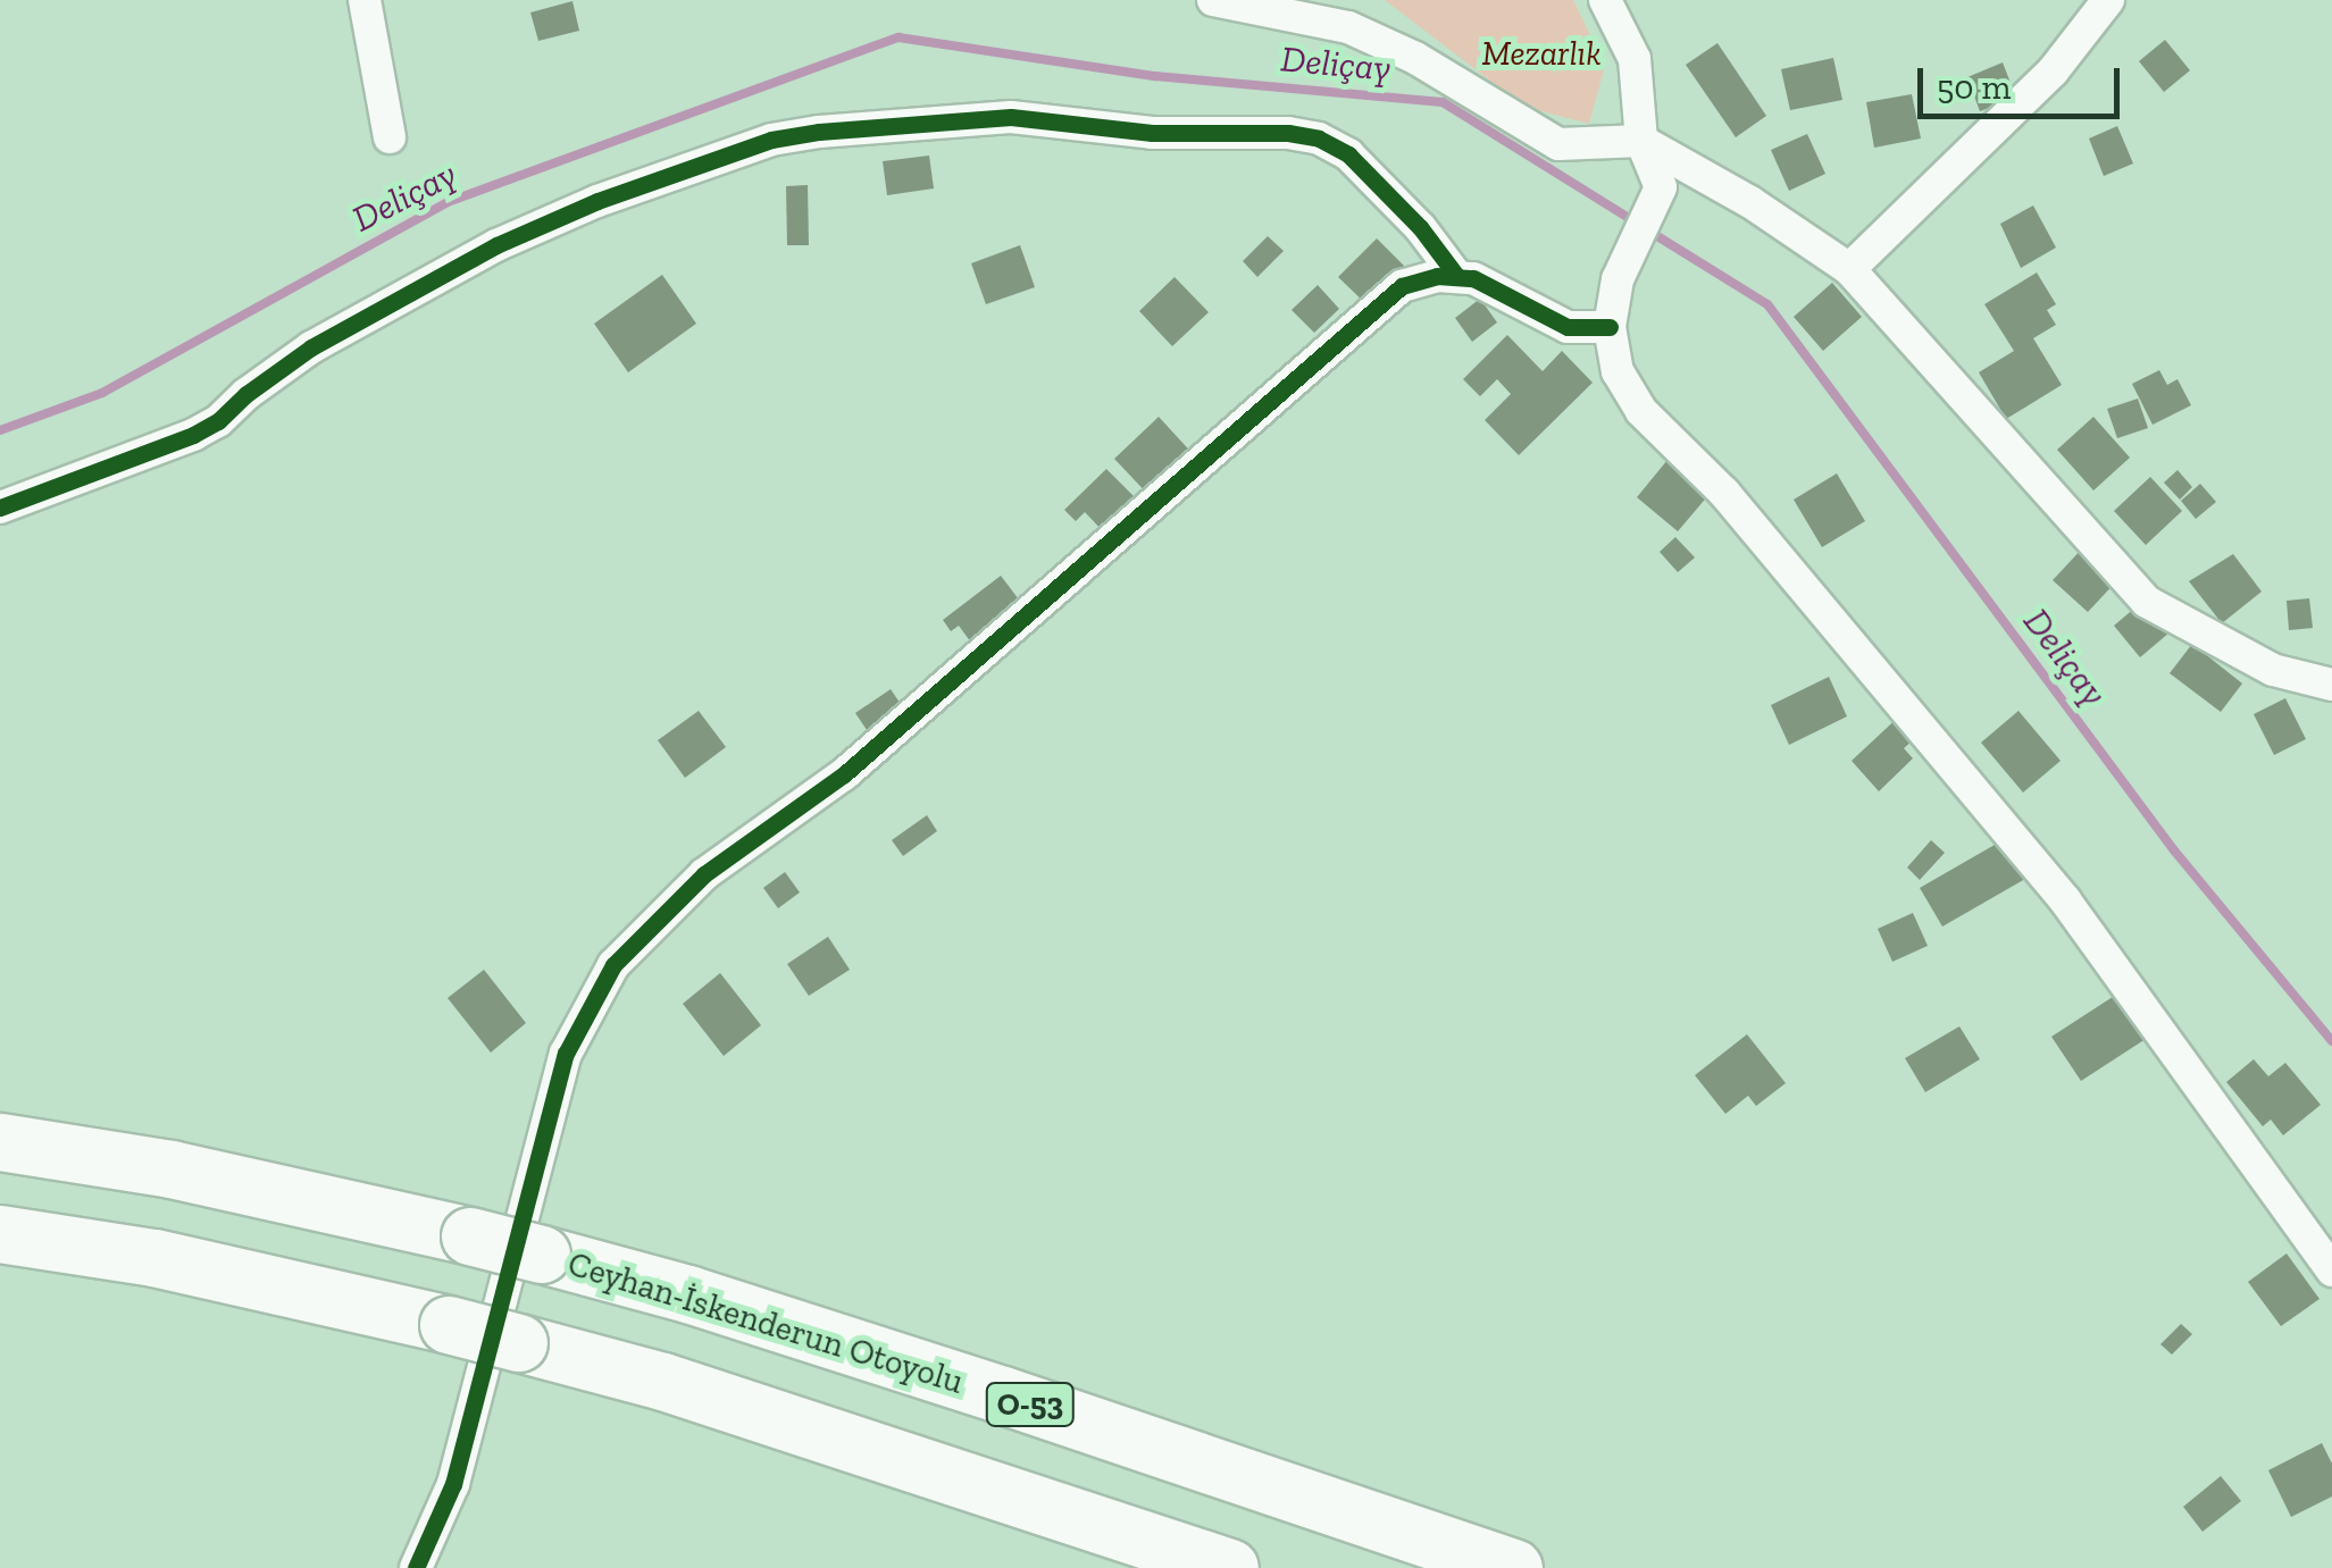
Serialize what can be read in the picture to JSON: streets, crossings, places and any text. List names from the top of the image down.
{
  "streets": {
    "highway": ["Ceyhan-İskenderun Otoyolu", "O-53"]
  },
  "water": ["Deliçay"],
  "parks": ["Mezarlık"],
  "scale_bar": "50 m"
}
